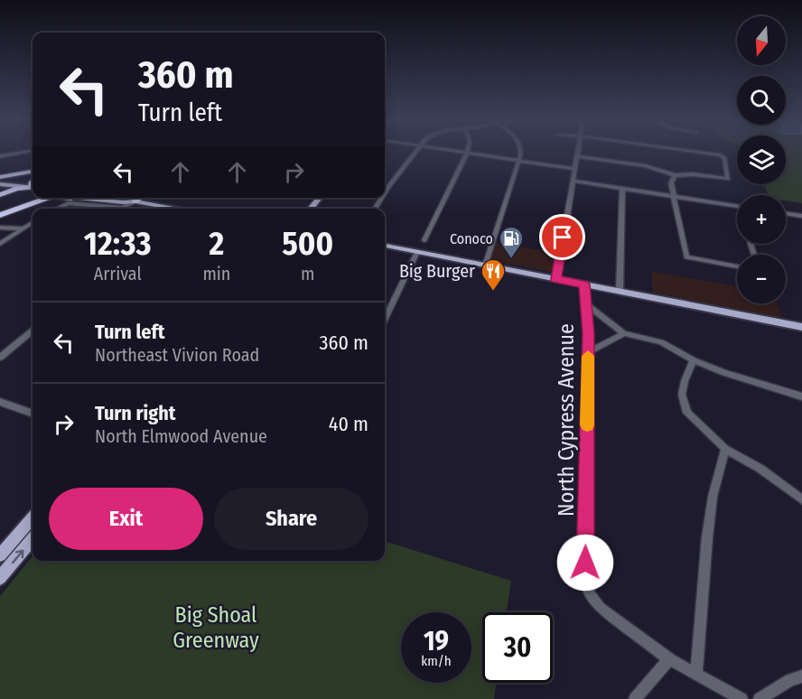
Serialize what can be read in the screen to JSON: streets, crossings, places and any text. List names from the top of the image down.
{
  "streets": {
    "street": ["North Cypress Avenue"]
  },
  "parks": ["Big Shoal Greenway"],
  "places": {
    "fuel station": ["Conoco"],
    "restaurant": ["Big Burger"]
  },
  "north": "bottom",
  "page": {
    "map_buttons": ["+", "−"],
    "turn": ["360 m", "Turn left"],
    "eta": [
      "12:33",
      "Arrival",
      "2",
      "min",
      "500",
      "m"
    ],
    "list": [
      {
        "name": "Turn left",
        "note": "Northeast Vivion Road",
        "value": "360 m"
      },
      {
        "name": "Turn right",
        "note": "North Elmwood Avenue",
        "value": "40 m"
      }
    ],
    "buttons": ["Exit", "Share"],
    "speed": "19 km/h",
    "limit": "30"
  }
}
